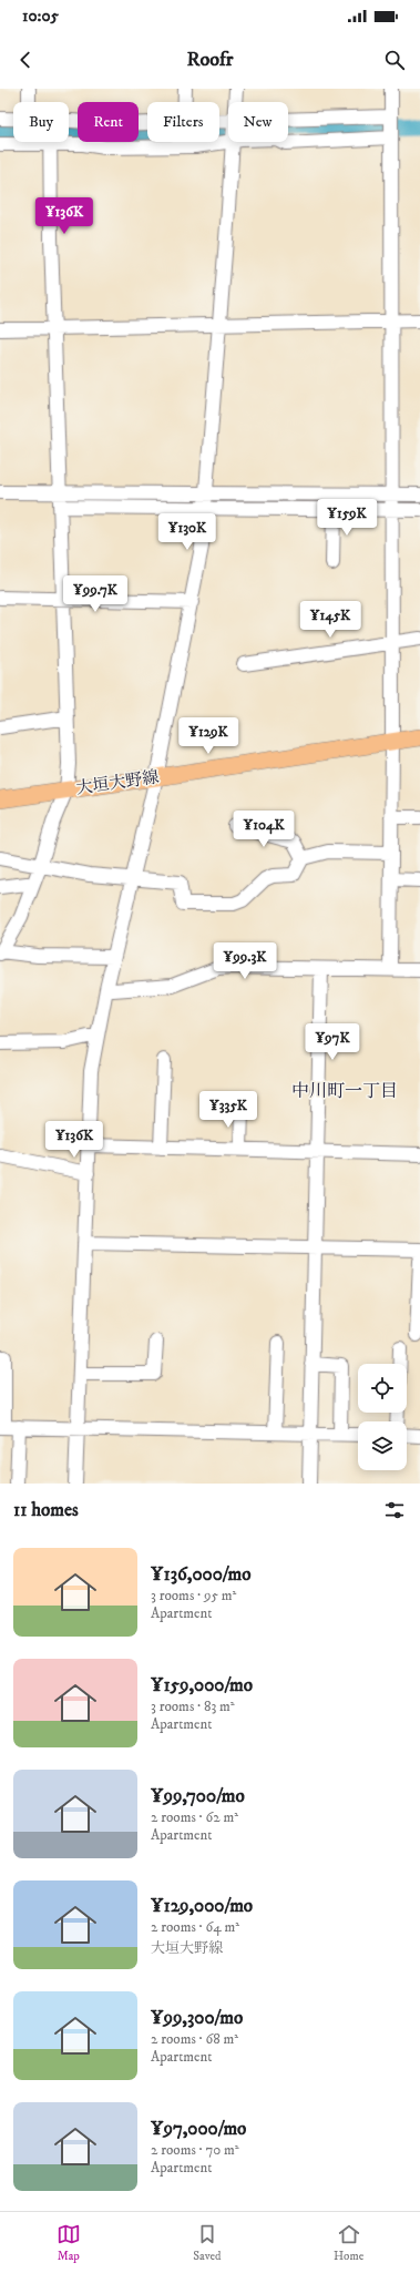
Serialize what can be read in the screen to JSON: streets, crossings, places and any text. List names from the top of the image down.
{
  "streets": {
    "main road": ["大垣大野線"]
  },
  "districts": ["中川町一丁目"],
  "page": {
    "status": "10:05",
    "header": "Roofr",
    "chip": [
      "Buy",
      "Rent",
      "Filters",
      "New"
    ],
    "price": [
      "¥136K",
      "¥159K",
      "¥130K",
      "¥99.7K",
      "¥145K",
      "¥129K",
      "¥104K",
      "¥99.3K",
      "¥97K",
      "¥335K",
      "¥136K"
    ],
    "heading": "11 homes",
    "list": [
      {
        "name": "¥136,000/mo",
        "note": "3 rooms · 95 m² · Apartment"
      },
      {
        "name": "¥159,000/mo",
        "note": "3 rooms · 83 m² · Apartment"
      },
      {
        "name": "¥99,700/mo",
        "note": "2 rooms · 62 m² · Apartment"
      },
      {
        "name": "¥129,000/mo",
        "note": "2 rooms · 64 m² · 大垣大野線"
      },
      {
        "name": "¥99,300/mo",
        "note": "2 rooms · 68 m² · Apartment"
      },
      {
        "name": "¥97,000/mo",
        "note": "2 rooms · 70 m² · Apartment"
      }
    ],
    "tabs": ["Map", "Saved", "Home"]
  }
}
